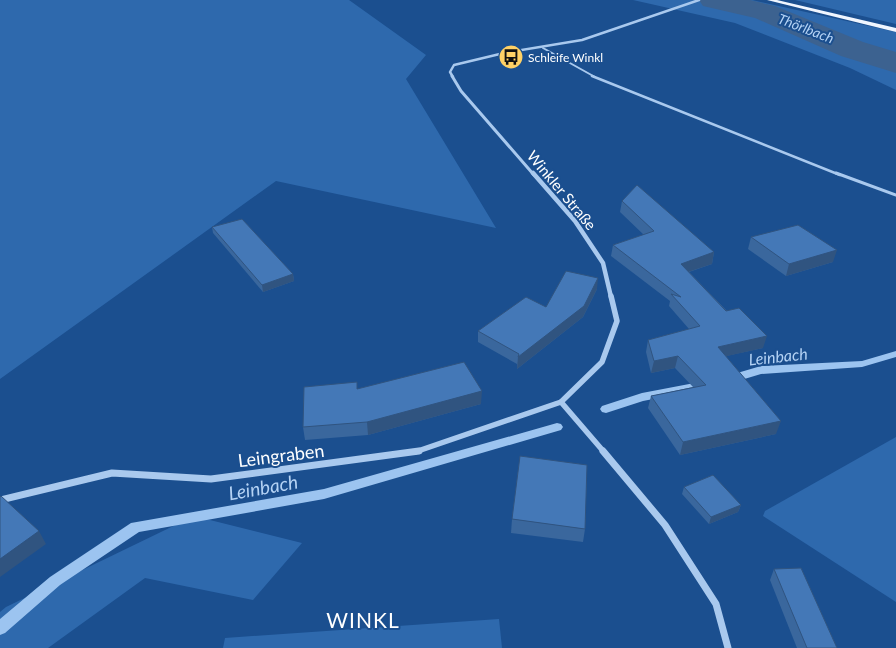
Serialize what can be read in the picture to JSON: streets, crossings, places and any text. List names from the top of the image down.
{
  "streets": {
    "street": ["Winkler Straße", "Leingraben"]
  },
  "crossings": [
    ["Winkler Straße", "Leingraben"]
  ],
  "districts": ["WINKL"],
  "water": ["Thörlbach", "Leinbach"],
  "places": {
    "bus stop": ["Schleife Winkl"]
  }
}
